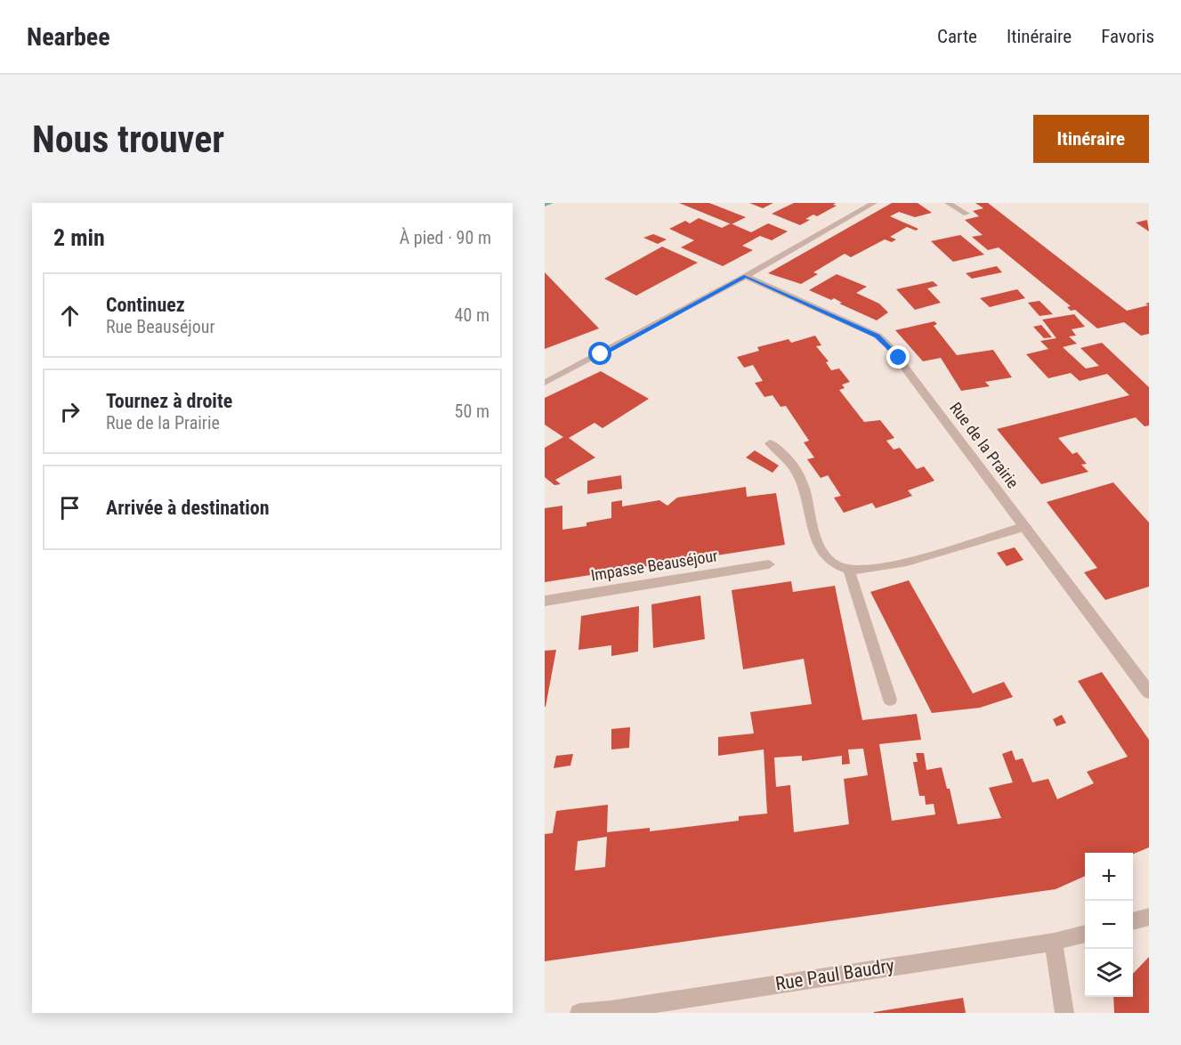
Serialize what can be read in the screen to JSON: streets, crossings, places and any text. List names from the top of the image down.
{
  "streets": {
    "street": ["Rue de la Prairie", "Impasse Beauséjour", "Rue Paul Baudry"]
  },
  "page": {
    "header": "Nearbee",
    "nav": ["Carte", "Itinéraire", "Favoris"],
    "buttons": "Itinéraire",
    "title": "Nous trouver",
    "heading": ["2 min", "À pied · 90 m"],
    "list": [
      ["Continuez", "Rue Beauséjour", "40 m"],
      ["Tournez à droite", "Rue de la Prairie", "50 m"],
      "Arrivée à destination"
    ],
    "map_buttons": ["+", "−"]
  }
}
